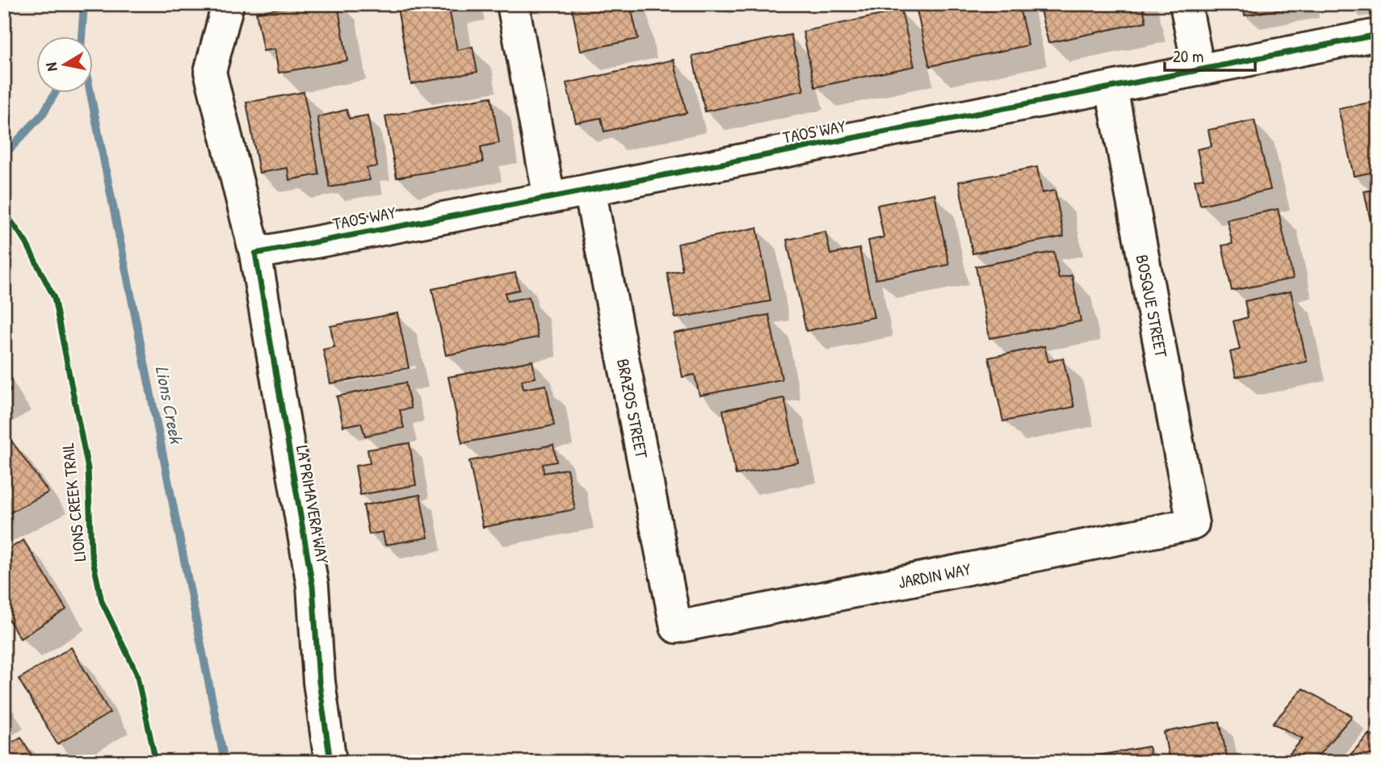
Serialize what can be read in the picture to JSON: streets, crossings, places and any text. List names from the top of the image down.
{
  "streets": {
    "street": [
      "TAOS WAY",
      "BOSQUE STREET",
      "BRAZOS STREET",
      "LA PRIMAVERA WAY",
      "JARDIN WAY"
    ],
    "cycle path": ["LIONS CREEK TRAIL"]
  },
  "crossings": [
    ["TAOS WAY", "BOSQUE STREET"],
    ["TAOS WAY", "BRAZOS STREET"],
    ["TAOS WAY", "LA PRIMAVERA WAY"],
    ["BOSQUE STREET", "JARDIN WAY"],
    ["BRAZOS STREET", "JARDIN WAY"]
  ],
  "water": ["Lions Creek"],
  "scale_bar": "20 m",
  "north": "left"
}
